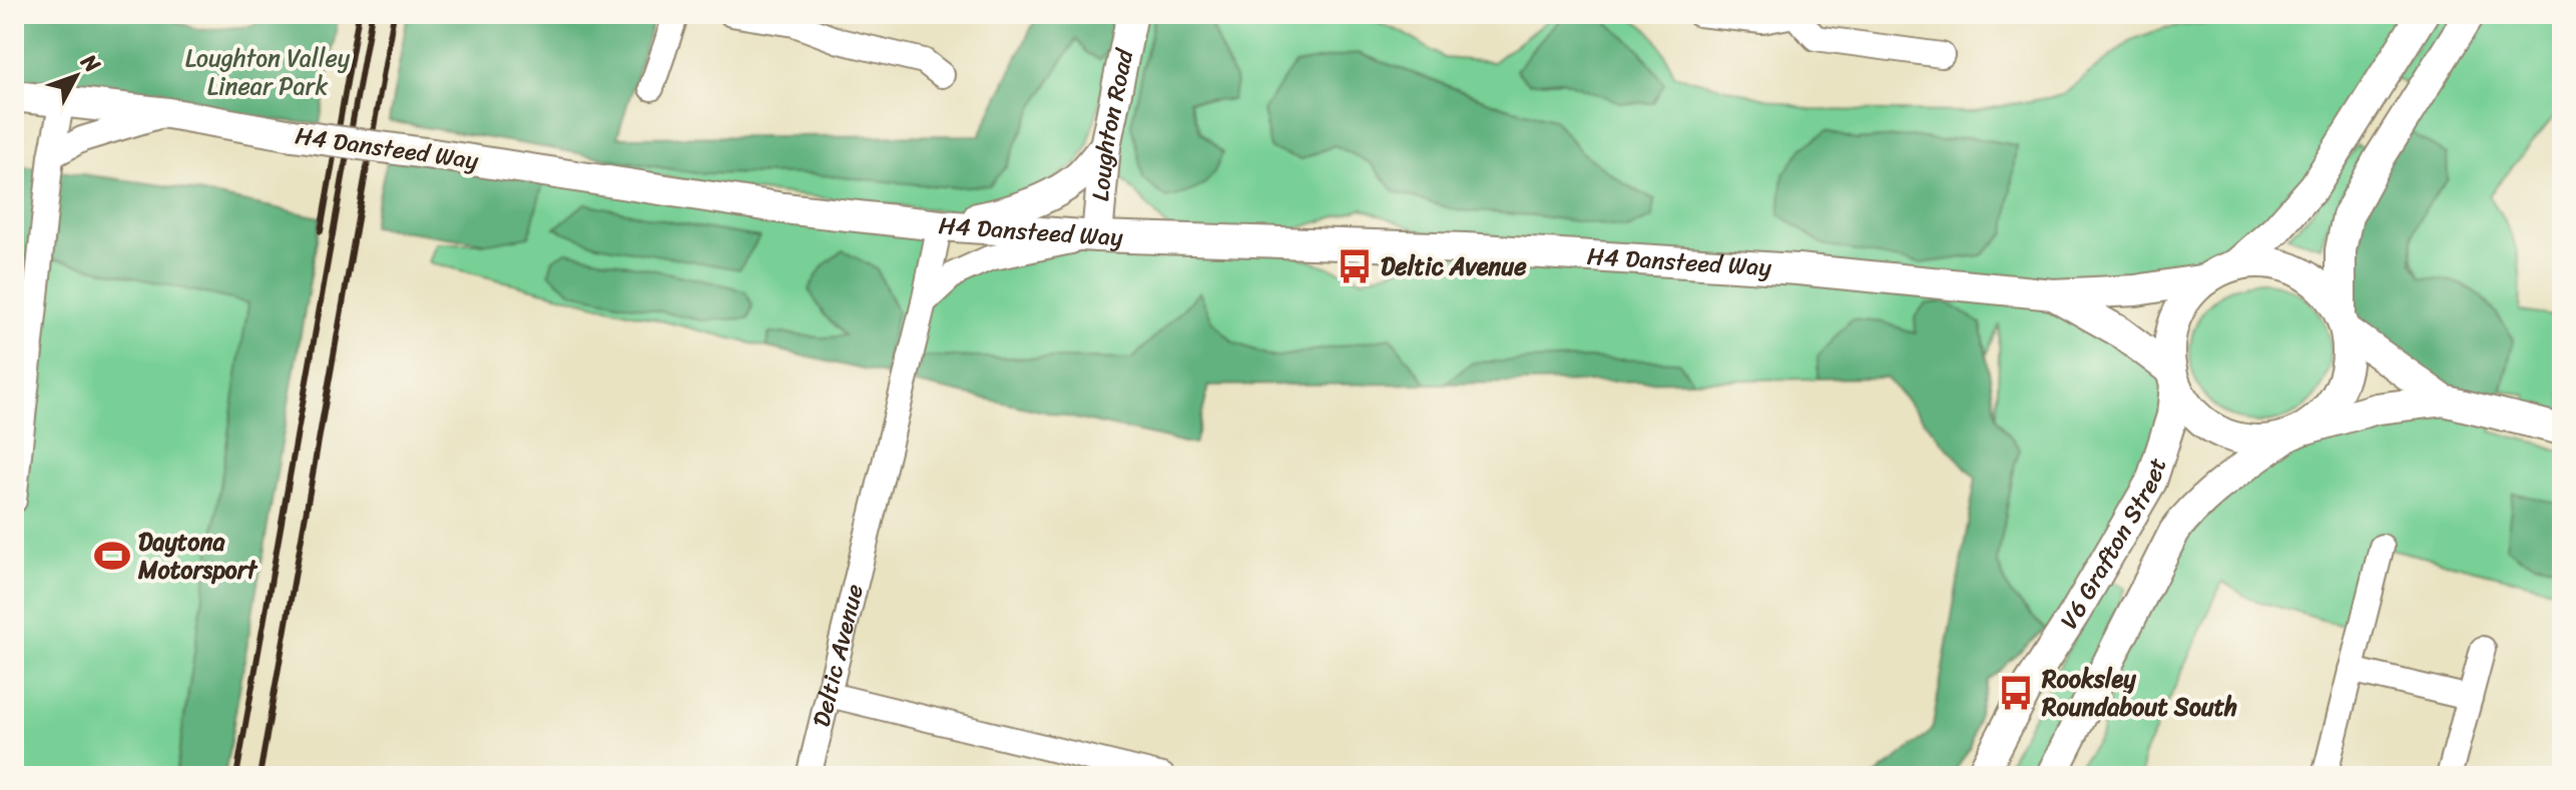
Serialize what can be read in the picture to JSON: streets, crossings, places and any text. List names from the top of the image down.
{
  "streets": {
    "street": [
      "Loughton Road",
      "H4 Dansteed Way",
      "V6 Grafton Street",
      "Deltic Avenue"
    ]
  },
  "crossings": [
    ["Loughton Road", "H4 Dansteed Way"],
    ["H4 Dansteed Way", "V6 Grafton Street"],
    ["H4 Dansteed Way", "Deltic Avenue"]
  ],
  "parks": ["Loughton Valley Linear Park"],
  "places": {
    "bus stop": ["Deltic Avenue", "Rooksley Roundabout South"],
    "sports": ["Daytona Motorsport"]
  },
  "north": "top right"
}
